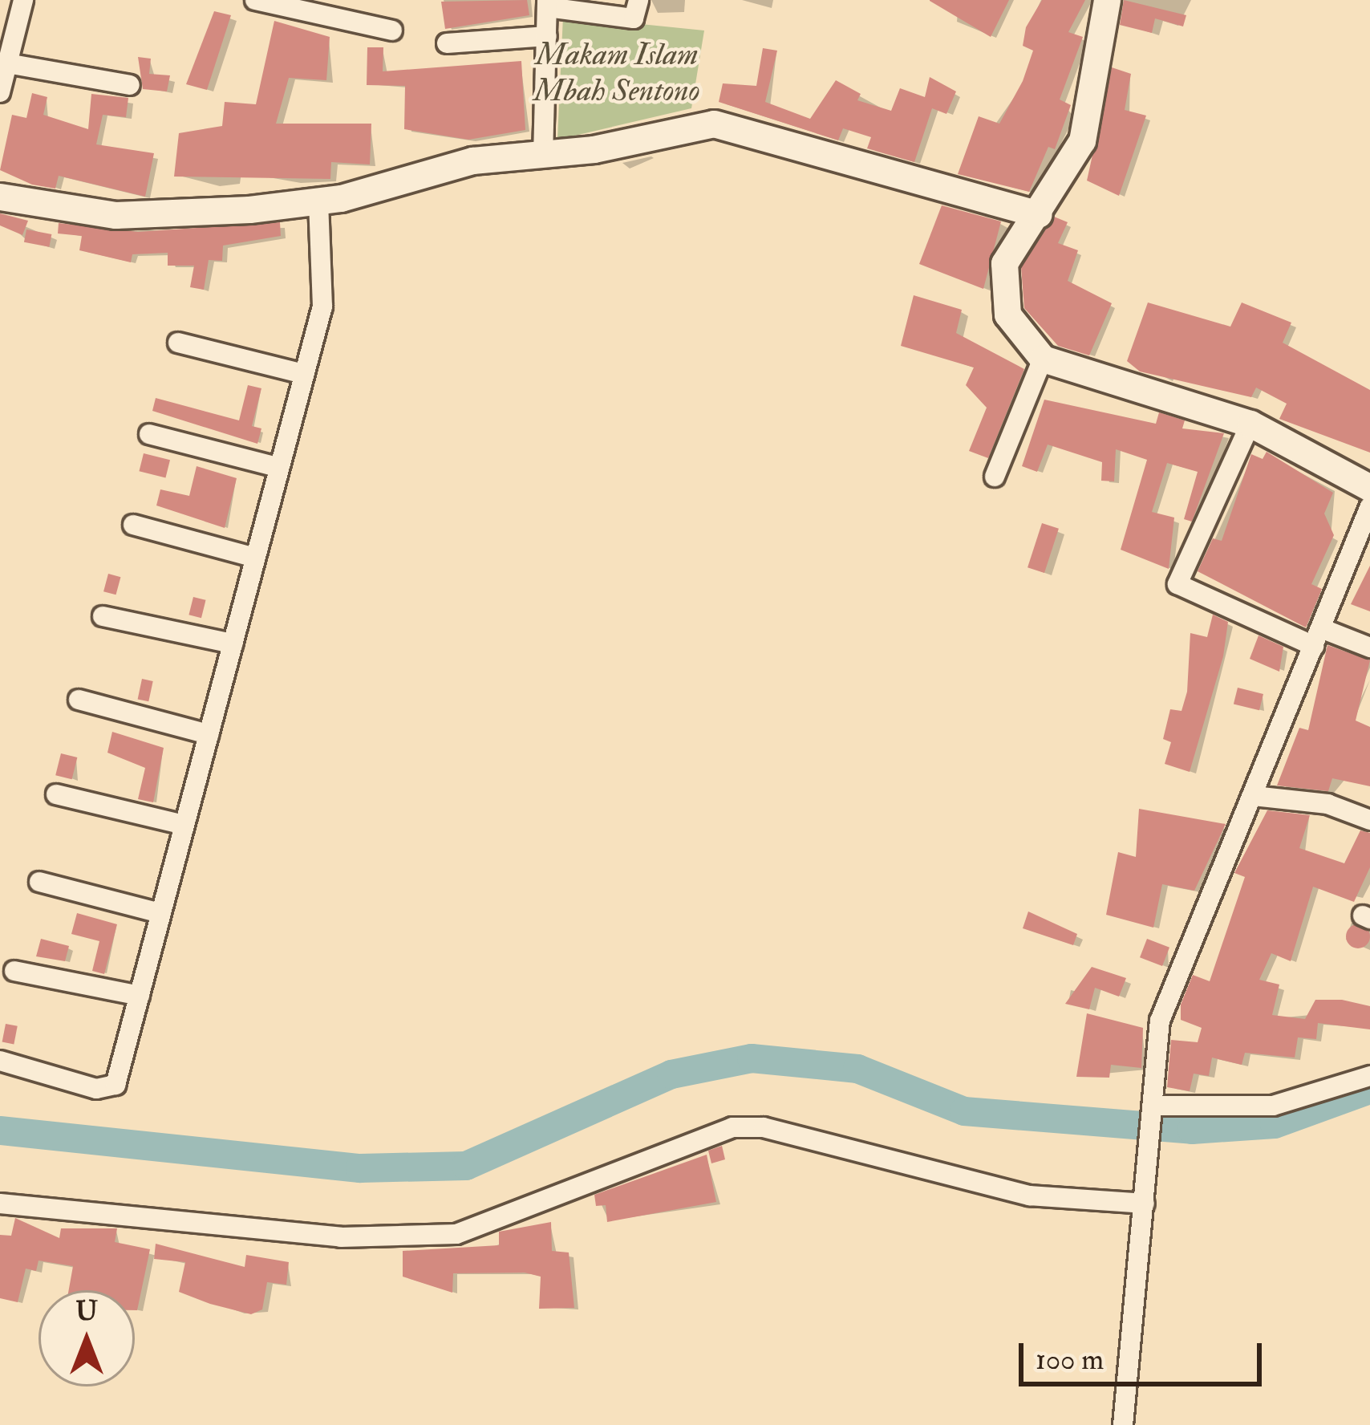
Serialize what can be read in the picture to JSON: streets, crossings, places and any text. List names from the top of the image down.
{
  "parks": ["Makam Islam Mbah Sentono"],
  "scale_bar": "100 m",
  "north": "top"
}
